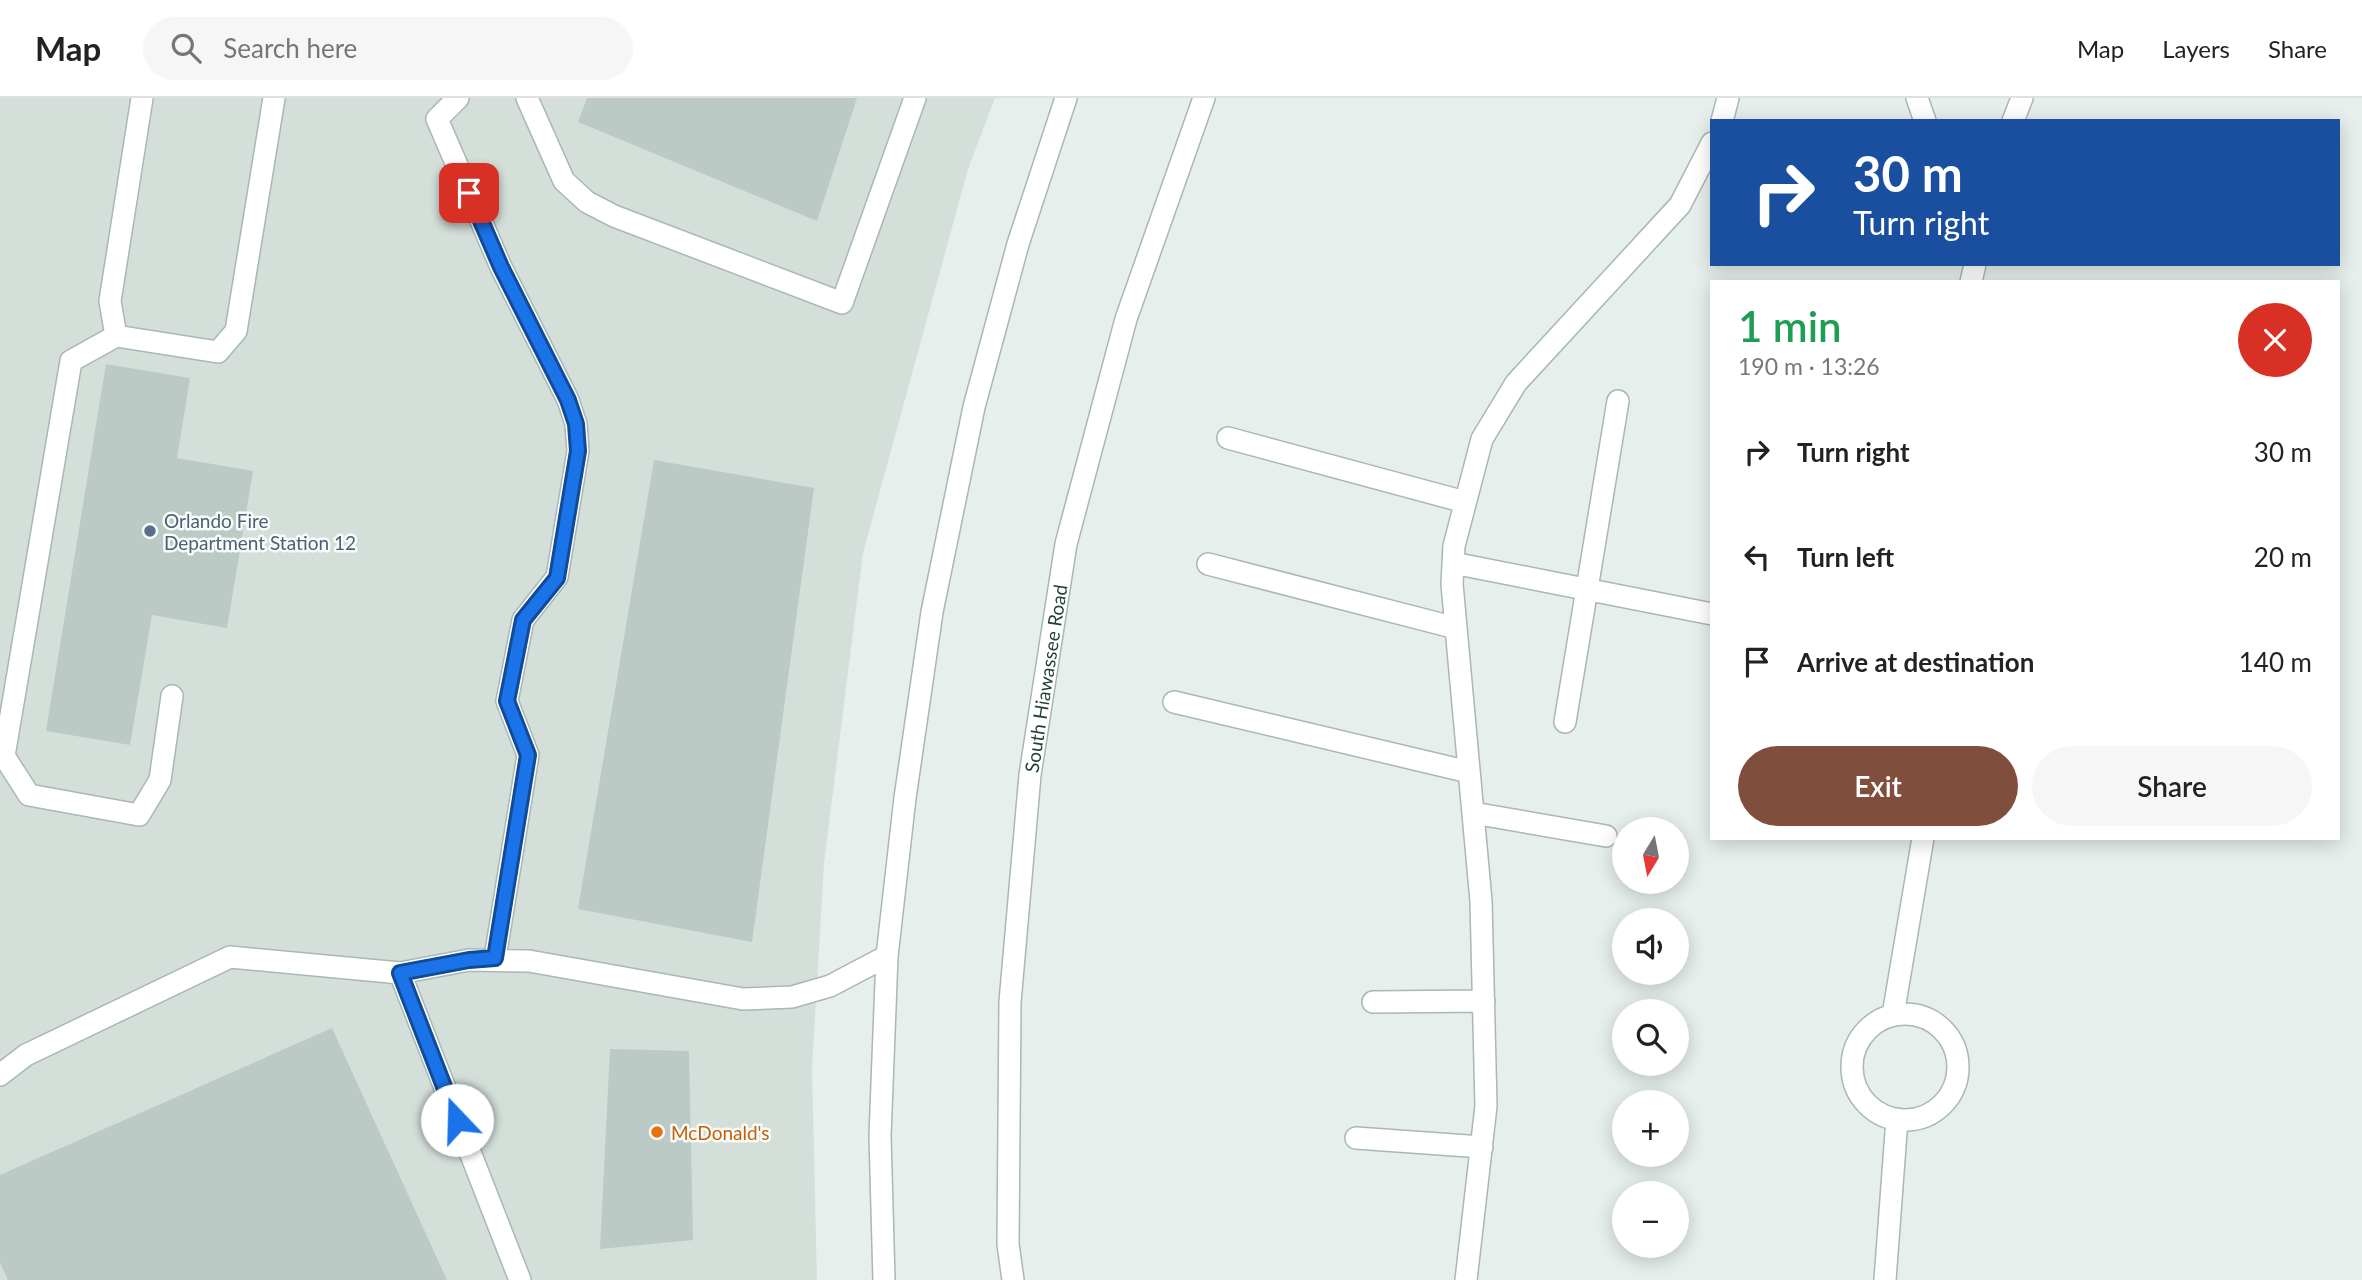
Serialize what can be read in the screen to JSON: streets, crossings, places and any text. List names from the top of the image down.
{
  "streets": {
    "street": ["South Hiawassee Road"]
  },
  "places": ["Orlando Fire Department Station 12", "McDonald's"],
  "north": "bottom",
  "page": {
    "header": "Map",
    "search": "Search here",
    "nav": ["Map", "Layers", "Share"],
    "turn": ["30 m", "Turn right"],
    "heading": ["1 min", "190 m · 13:26"],
    "list": [
      {
        "name": "Turn right",
        "value": "30 m"
      },
      {
        "name": "Turn left",
        "value": "20 m"
      },
      {
        "name": "Arrive at destination",
        "value": "140 m"
      }
    ],
    "buttons": ["Exit", "Share"],
    "map_buttons": ["+", "−"]
  }
}
